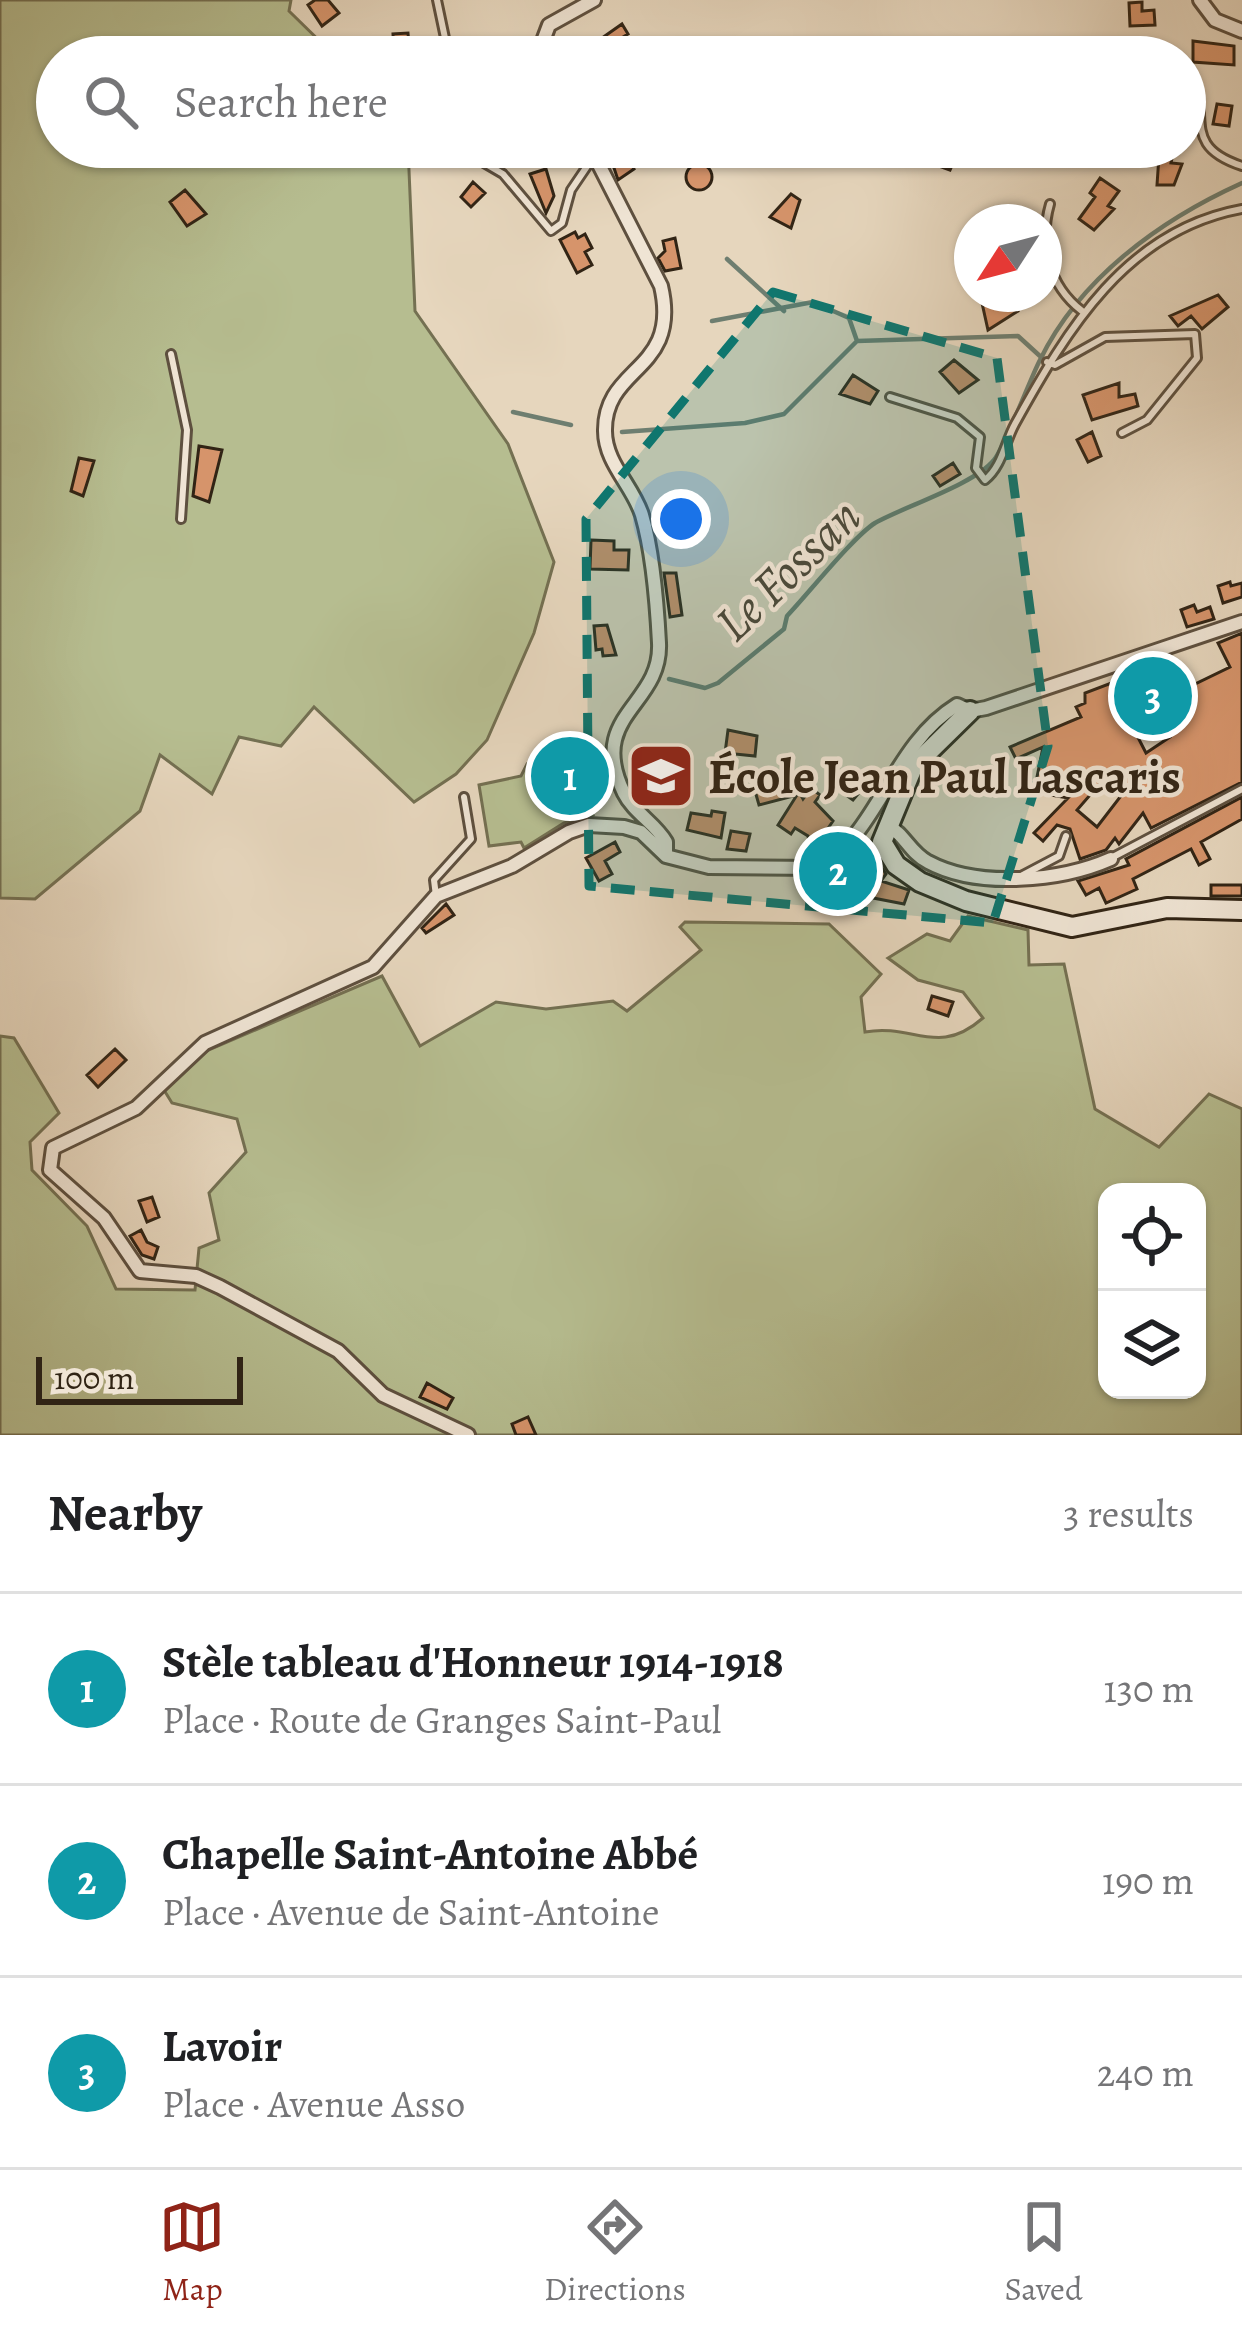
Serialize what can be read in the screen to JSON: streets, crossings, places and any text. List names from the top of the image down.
{
  "water": ["Le Fossan"],
  "places": {
    "school or university": ["École Jean Paul Lascaris"]
  },
  "scale_bar": "100 m",
  "north": "bottom left",
  "page": {
    "search": "Search here",
    "pins": ["3", "1", "2"],
    "scale": "100 m",
    "heading": ["Nearby", "3 results"],
    "list": [
      {
        "mark": "1",
        "name": "Stèle tableau d'Honneur 1914-1918",
        "note": "Place · Route de Granges Saint-Paul",
        "value": "130 m"
      },
      {
        "mark": "2",
        "name": "Chapelle Saint-Antoine Abbé",
        "note": "Place · Avenue de Saint-Antoine",
        "value": "190 m"
      },
      {
        "mark": "3",
        "name": "Lavoir",
        "note": "Place · Avenue Asso",
        "value": "240 m"
      }
    ],
    "nav": ["Map", "Directions", "Saved"]
  }
}
